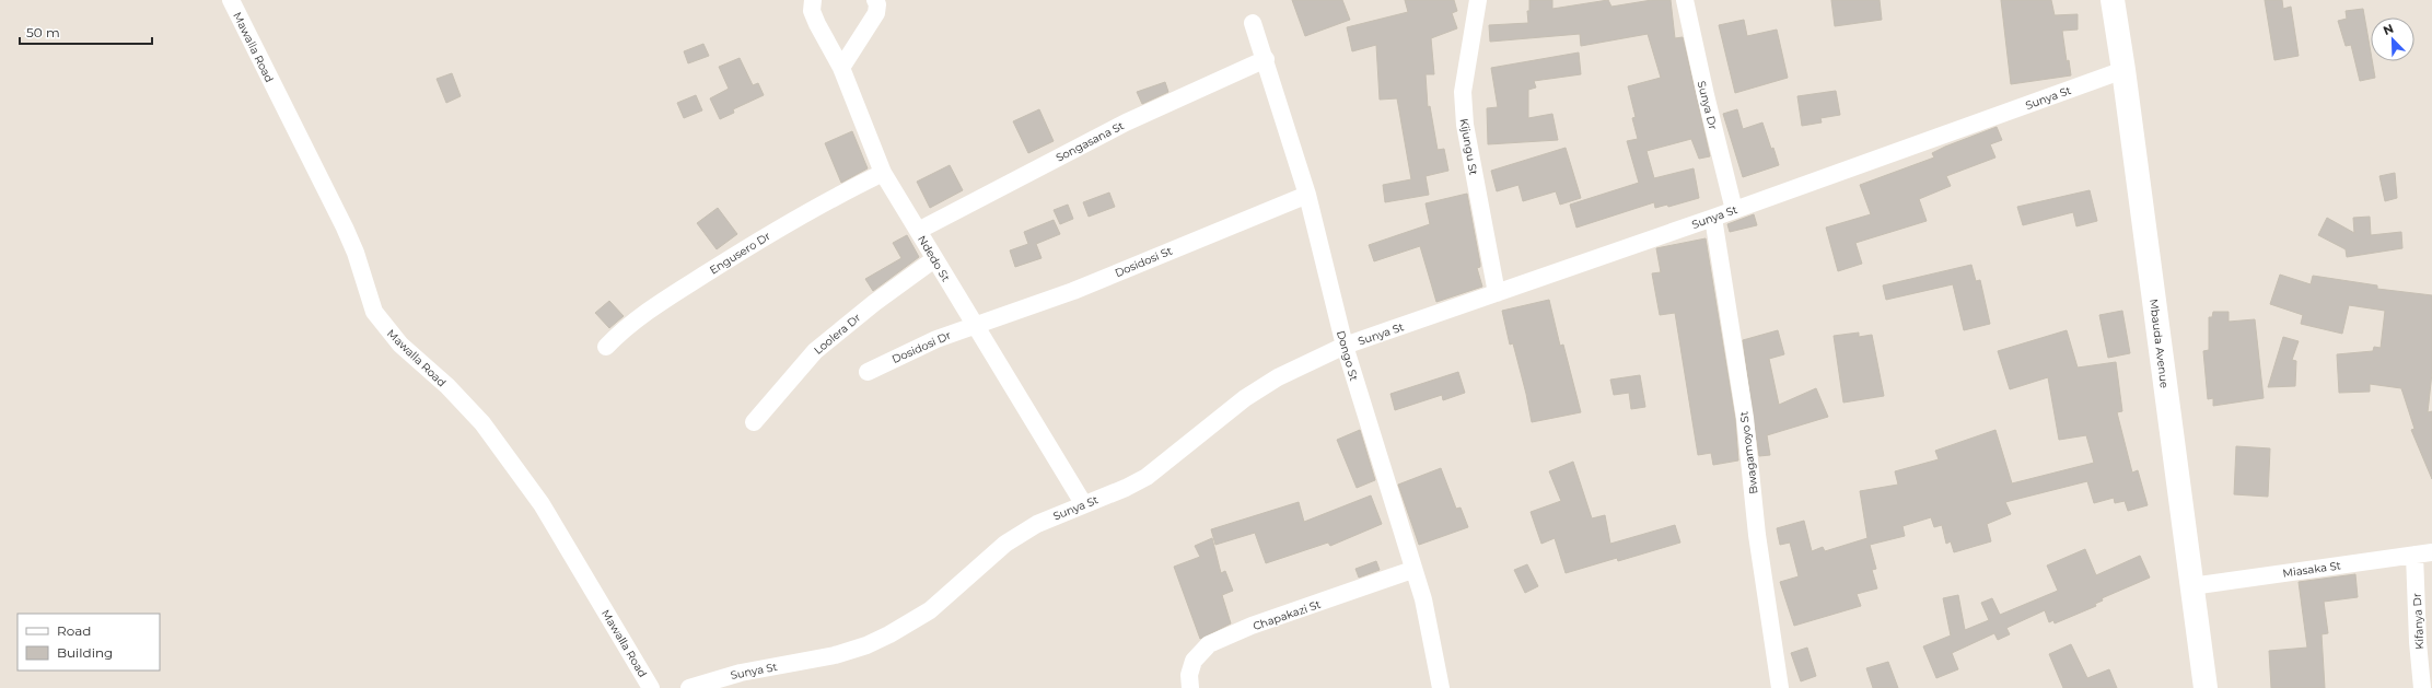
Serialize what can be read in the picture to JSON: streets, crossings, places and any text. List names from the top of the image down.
{
  "streets": {
    "street": [
      "Mawalla Road",
      "Sunya St",
      "Sunya Dr",
      "Songasana St",
      "Kijungu St",
      "Engusero Dr",
      "Ndedo St",
      "Dosidosi St",
      "Loolera Dr",
      "Mbauda Avenue",
      "Dosidosi Dr",
      "Dongo St",
      "Bwagamoyo St",
      "Miasaka St",
      "Chapakazi St",
      "Kifanya Dr"
    ]
  },
  "crossings": [
    ["Sunya St", "Sunya Dr"],
    ["Sunya St", "Kijungu St"],
    ["Sunya St", "Ndedo St"],
    ["Sunya St", "Mbauda Avenue"],
    ["Sunya St", "Dongo St"],
    ["Sunya St", "Bwagamoyo St"],
    ["Songasana St", "Ndedo St"],
    ["Songasana St", "Dongo St"],
    ["Engusero Dr", "Ndedo St"],
    ["Ndedo St", "Dosidosi St"],
    ["Ndedo St", "Loolera Dr"],
    ["Ndedo St", "Dosidosi Dr"],
    ["Dosidosi St", "Dosidosi Dr"],
    ["Dosidosi St", "Dongo St"],
    ["Mbauda Avenue", "Miasaka St"],
    ["Dongo St", "Chapakazi St"],
    ["Miasaka St", "Kifanya Dr"]
  ],
  "legend": ["Road", "Building"],
  "scale_bar": "50 m",
  "north": "top left"
}
